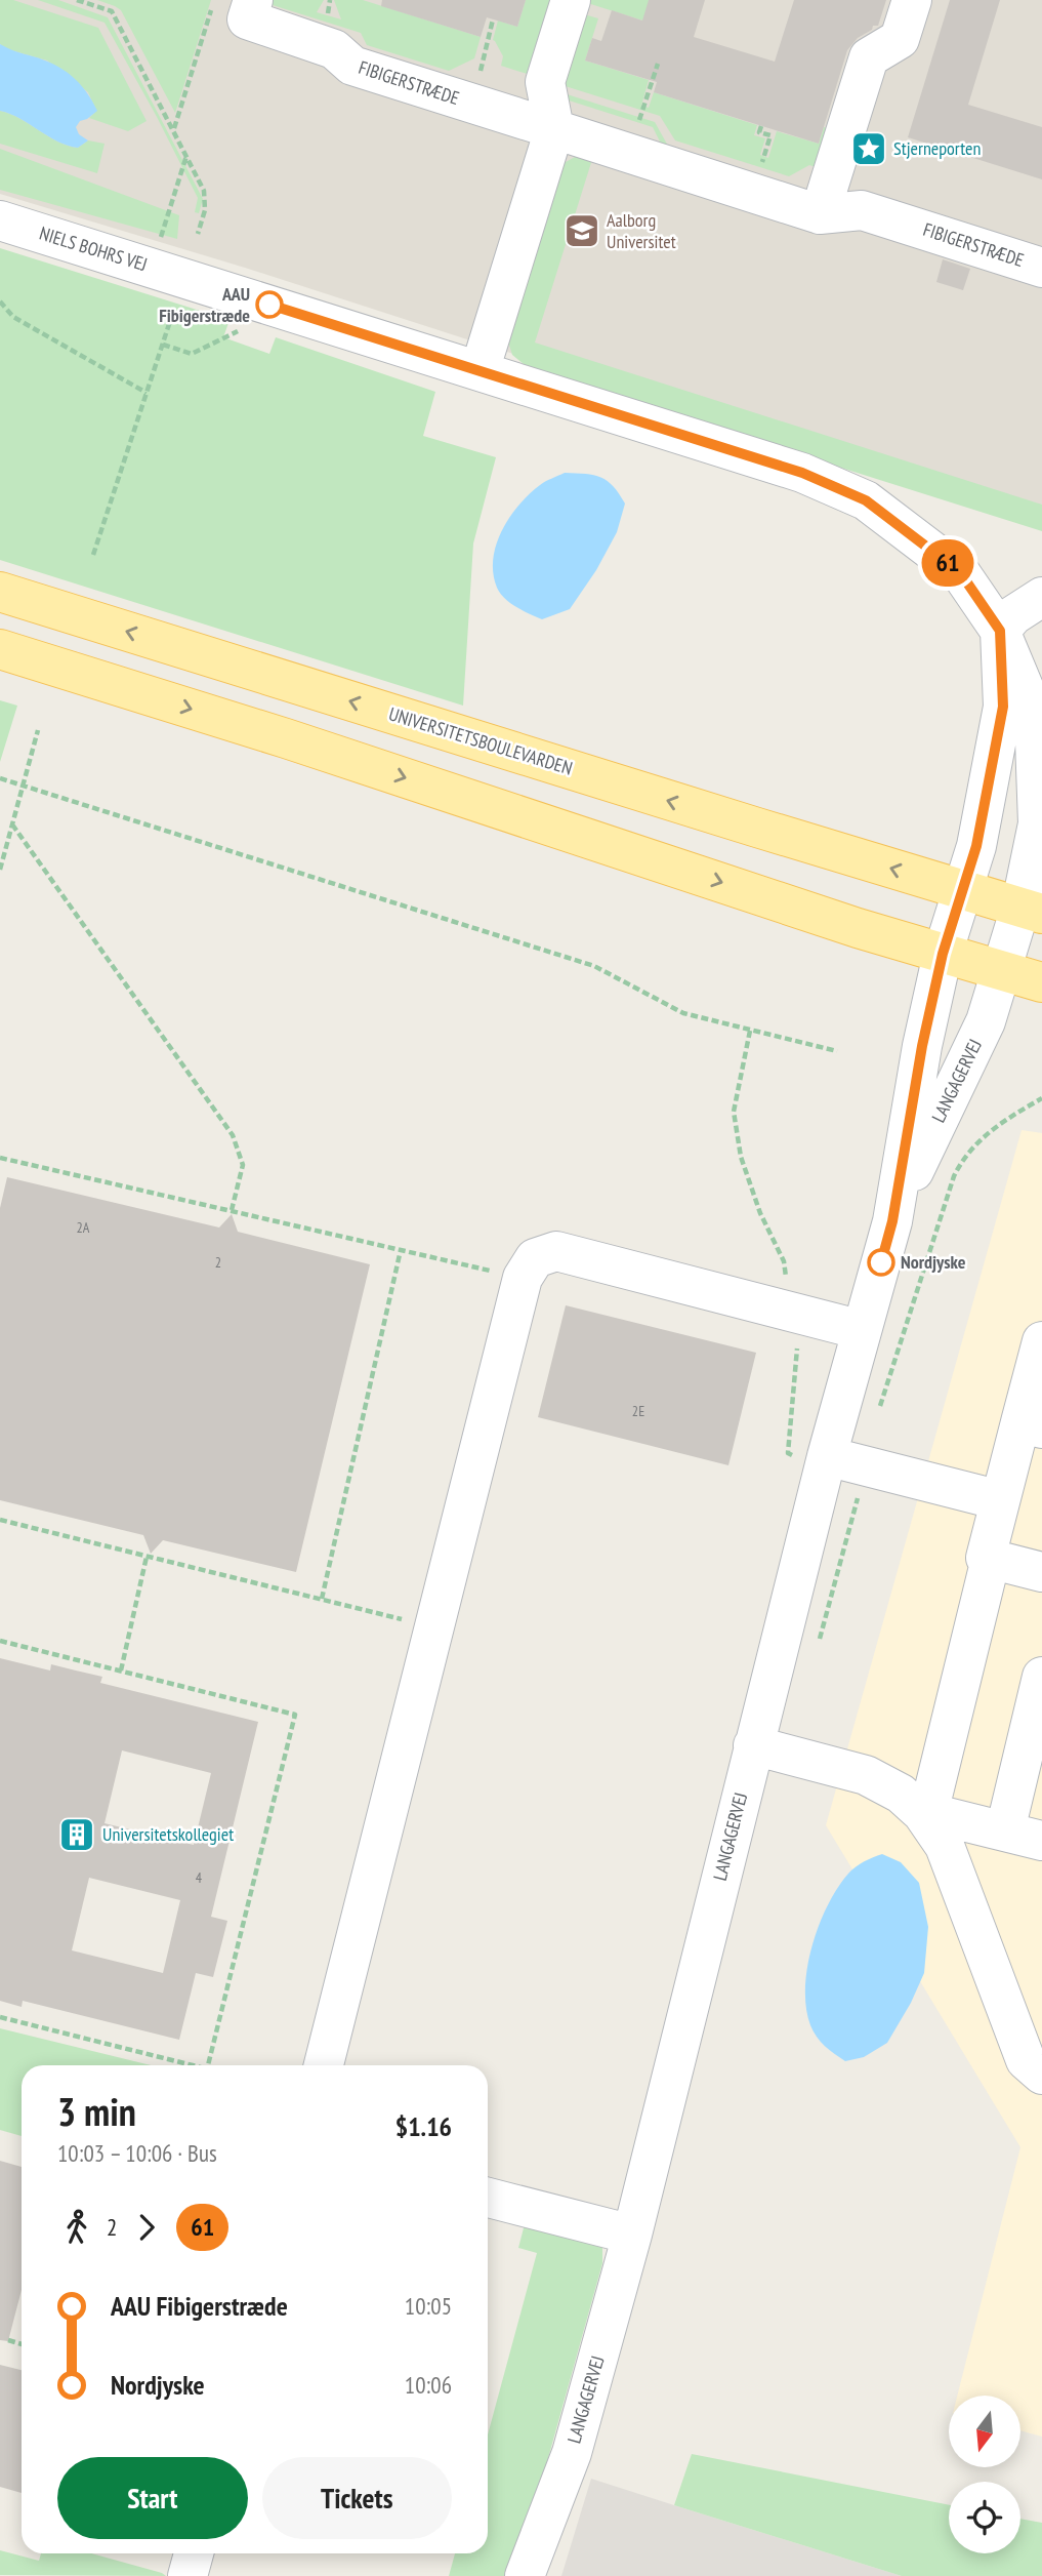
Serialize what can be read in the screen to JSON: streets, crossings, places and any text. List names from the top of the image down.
{
  "streets": {
    "main road": ["UNIVERSITETSBOULEVARDEN"],
    "street": ["FIBIGERSTRÆDE", "NIELS BOHRS VEJ", "LANGAGERVEJ"]
  },
  "crossings": [
    ["NIELS BOHRS VEJ", "LANGAGERVEJ"],
    ["UNIVERSITETSBOULEVARDEN", "LANGAGERVEJ"]
  ],
  "places": {
    "place": ["Stjerneporten"],
    "school or university": ["Aalborg Universitet"],
    "other": ["AAU Fibigerstræde", "Nordjyske"],
    "building": ["Universitetskollegiet"]
  },
  "lines": ["bus line 61"],
  "house_numbers": [
    "2A",
    "2",
    "2E",
    "4"
  ],
  "north": "bottom",
  "page": {
    "on_map": "61",
    "heading": ["3 min", "10:03 – 10:06 · Bus", "$1.16"],
    "legs": ["2", "61"],
    "list": [
      {
        "name": "AAU Fibigerstræde",
        "value": "10:05"
      },
      {
        "name": "Nordjyske",
        "value": "10:06"
      }
    ],
    "buttons": ["Start", "Tickets"]
  }
}
